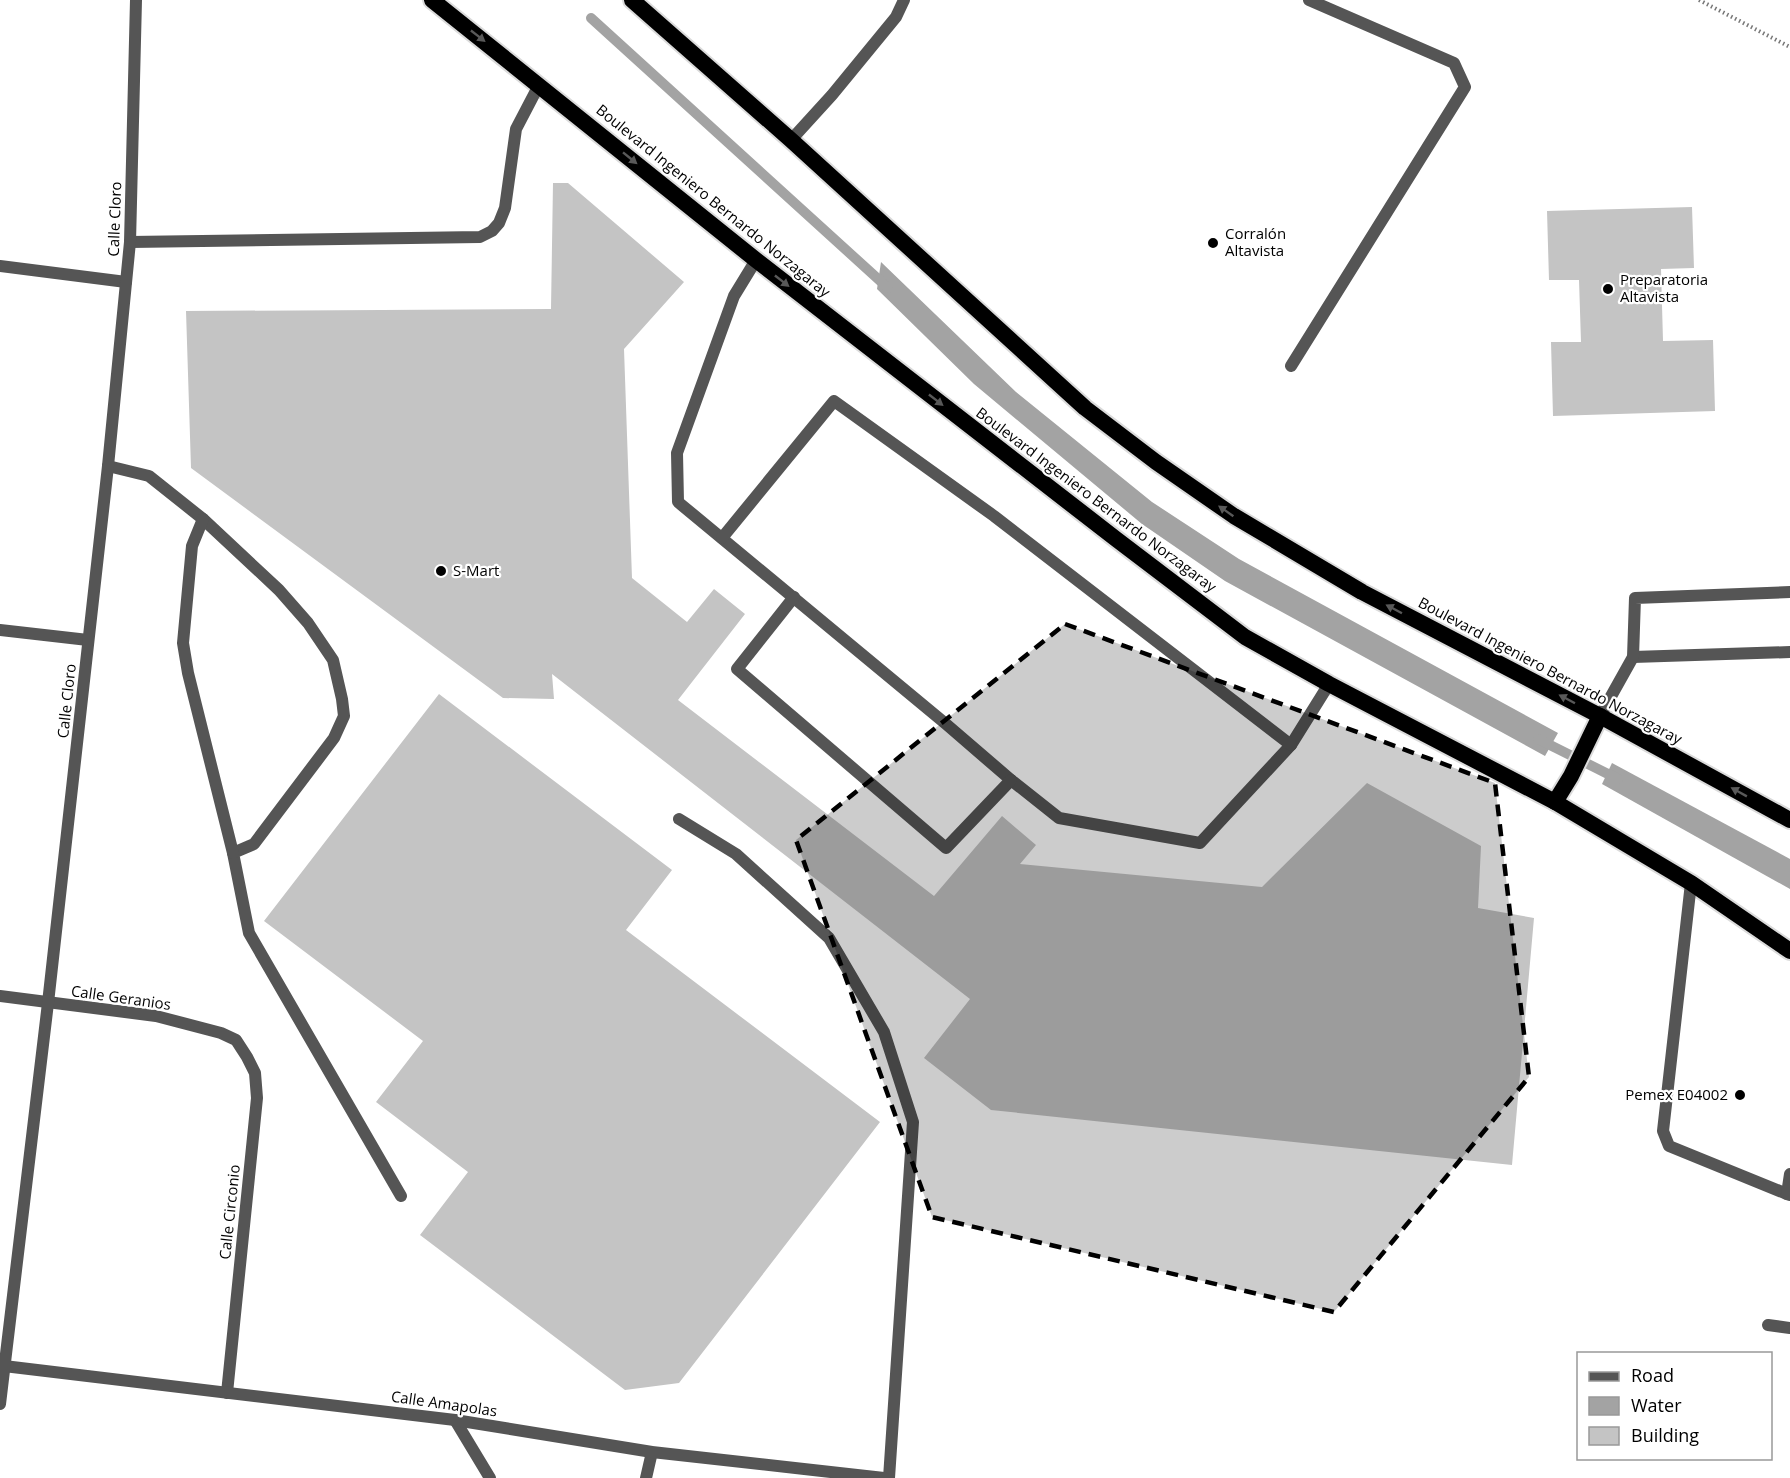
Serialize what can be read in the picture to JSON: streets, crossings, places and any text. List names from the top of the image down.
{
  "streets": {
    "highway": ["Boulevard Ingeniero Bernardo Norzagaray"],
    "street": [
      "Calle Cloro",
      "Calle Geranios",
      "Calle Circonio",
      "Calle Amapolas"
    ]
  },
  "crossings": [
    ["Calle Cloro", "Calle Geranios"],
    ["Calle Cloro", "Calle Amapolas"],
    ["Calle Geranios", "Calle Circonio"],
    ["Calle Circonio", "Calle Amapolas"]
  ],
  "places": [
    "Corralón Altavista",
    "Preparatoria Altavista",
    "S-Mart",
    "Pemex E04002"
  ],
  "legend": ["Road", "Water", "Building"]
}
